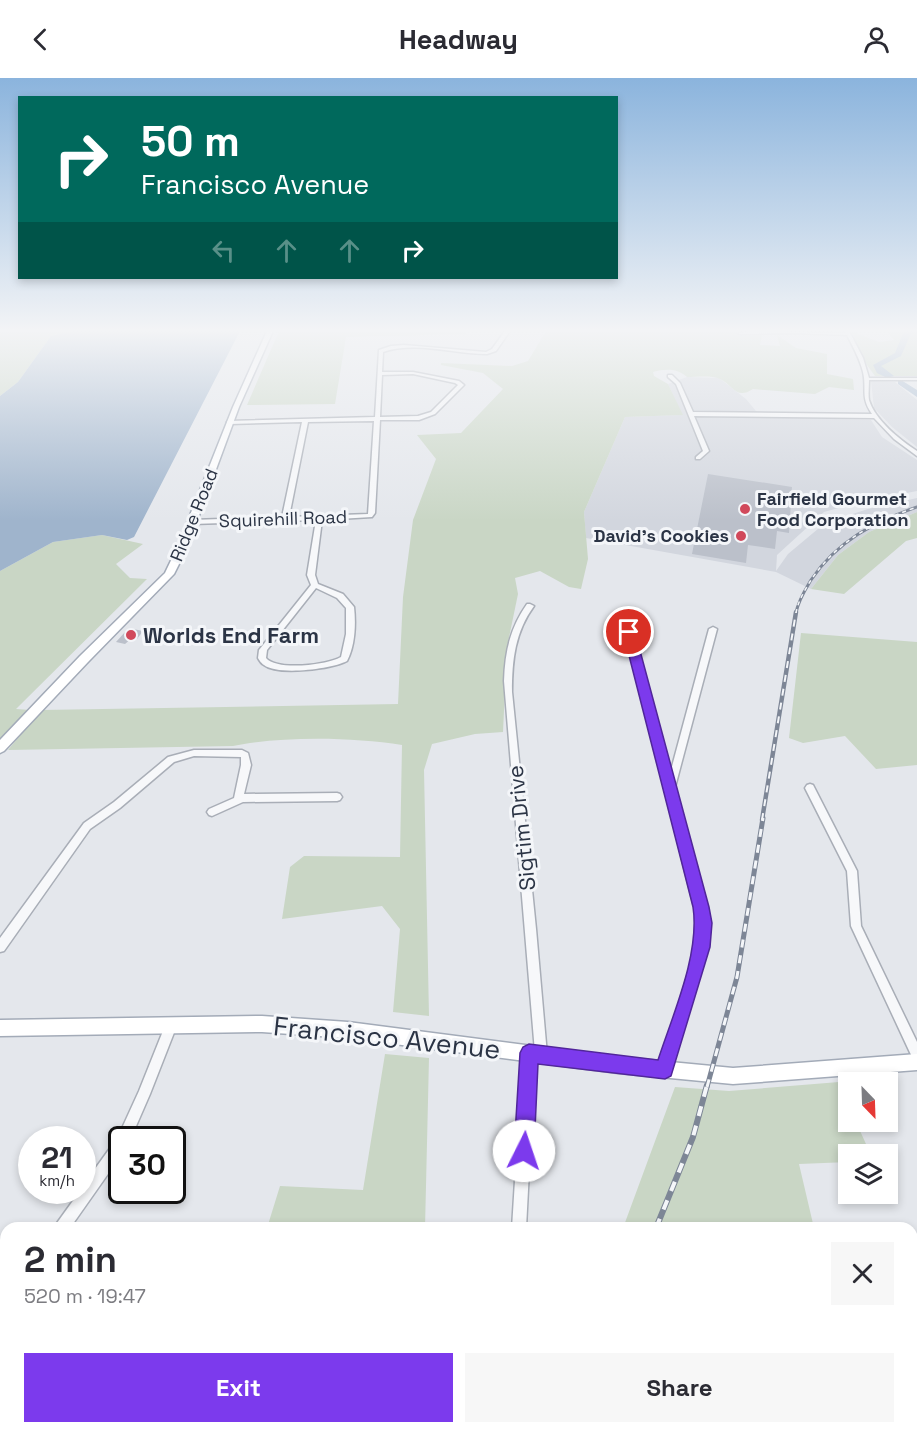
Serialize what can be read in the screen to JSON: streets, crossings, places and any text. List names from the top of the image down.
{
  "streets": {
    "main road": ["Ridge Road", "Francisco Avenue"],
    "street": ["Squirehill Road", "Sigtim Drive"]
  },
  "crossings": [
    ["Ridge Road", "Squirehill Road"],
    ["Sigtim Drive", "Francisco Avenue"]
  ],
  "places": ["Fairfield Gourmet Food Corporation", "David's Cookies", "Worlds End Farm"],
  "north": "bottom right",
  "page": {
    "header": "Headway",
    "turn": ["50 m", "Francisco Avenue"],
    "speed": "21 km/h",
    "limit": "30",
    "heading": ["2 min", "520 m · 19:47"],
    "buttons": ["Exit", "Share"]
  }
}
